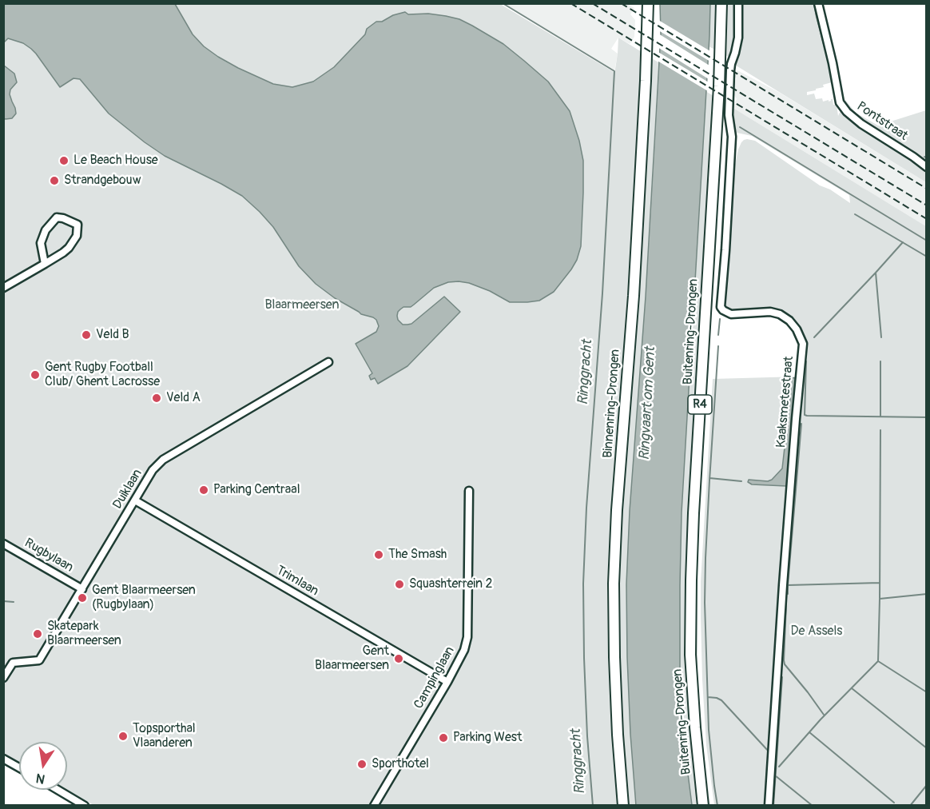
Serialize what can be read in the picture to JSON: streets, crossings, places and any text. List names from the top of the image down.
{
  "streets": {
    "highway": ["Buitenring-Drongen", "Binnenring-Drongen", "R4"],
    "street": [
      "Pontstraat",
      "Kaaksmetestraat",
      "Duiklaan",
      "Rugbylaan",
      "Trimlaan",
      "Campinglaan"
    ]
  },
  "crossings": [
    ["Duiklaan", "Rugbylaan"],
    ["Duiklaan", "Trimlaan"],
    ["Trimlaan", "Campinglaan"]
  ],
  "water": ["Ringgracht", "Ringvaart om Gent"],
  "parks": ["Blaarmeersen", "De Assels"],
  "places": [
    "Le Beach House",
    "Strandgebouw",
    "Veld B",
    "Gent Rugby Football Club/ Ghent Lacrosse",
    "Veld A",
    "Parking Centraal",
    "The Smash",
    "Squashterrein 2",
    "Gent Blaarmeersen (Rugbylaan)",
    "Skatepark Blaarmeersen",
    "Gent Blaarmeersen",
    "Topsporthal Vlaanderen",
    "Parking West",
    "Sporthotel"
  ],
  "north": "bottom"
}
